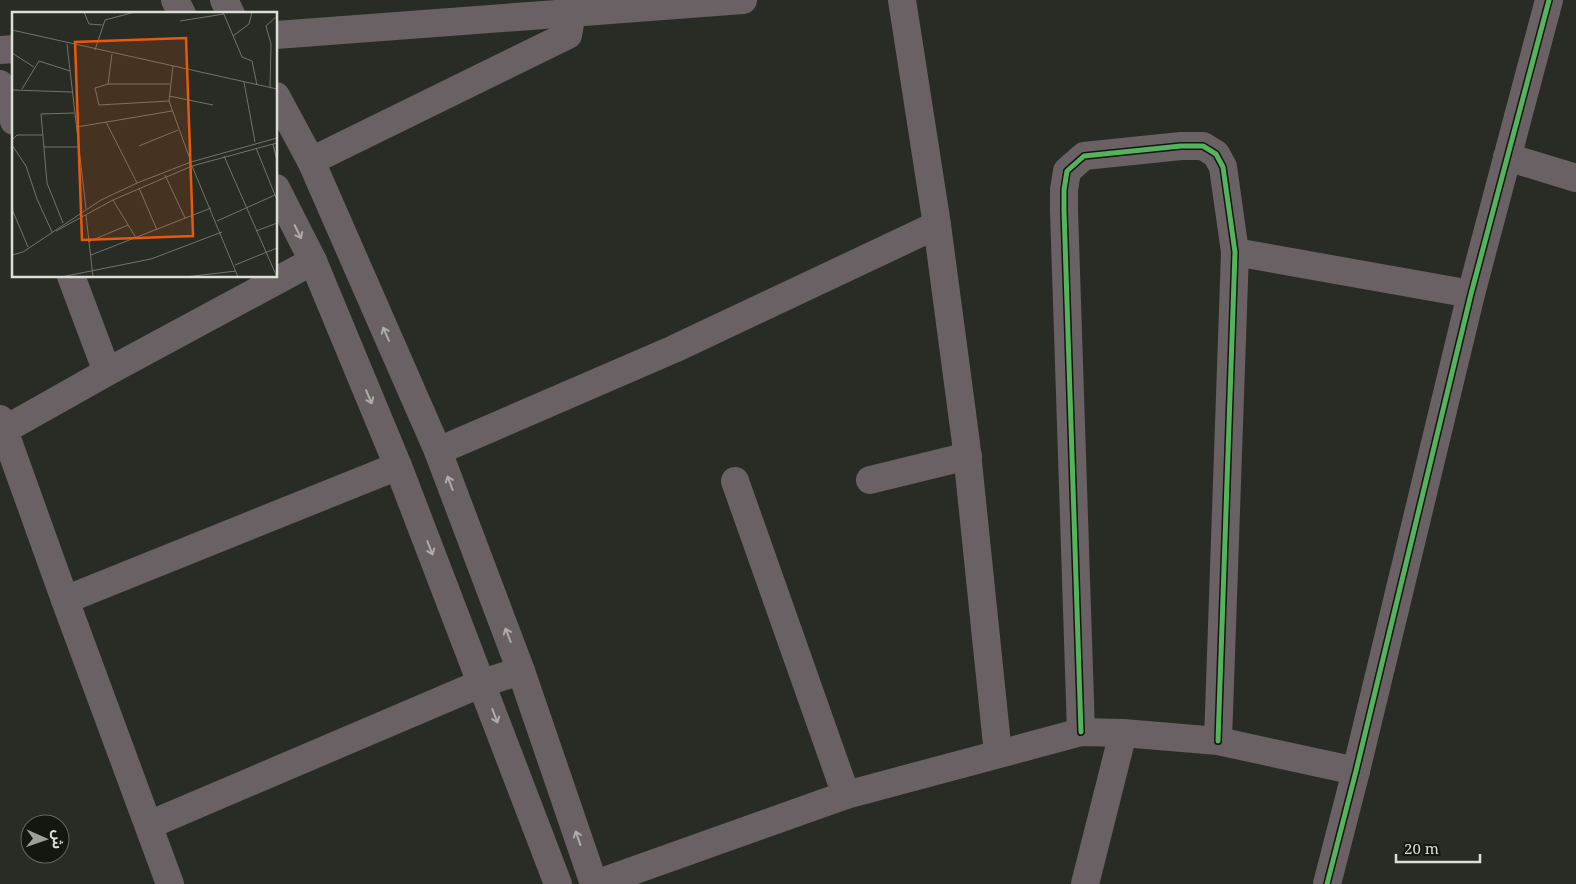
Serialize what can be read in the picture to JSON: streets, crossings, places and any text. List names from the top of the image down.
{
  "scale_bar": "20 m",
  "north": "right"
}
